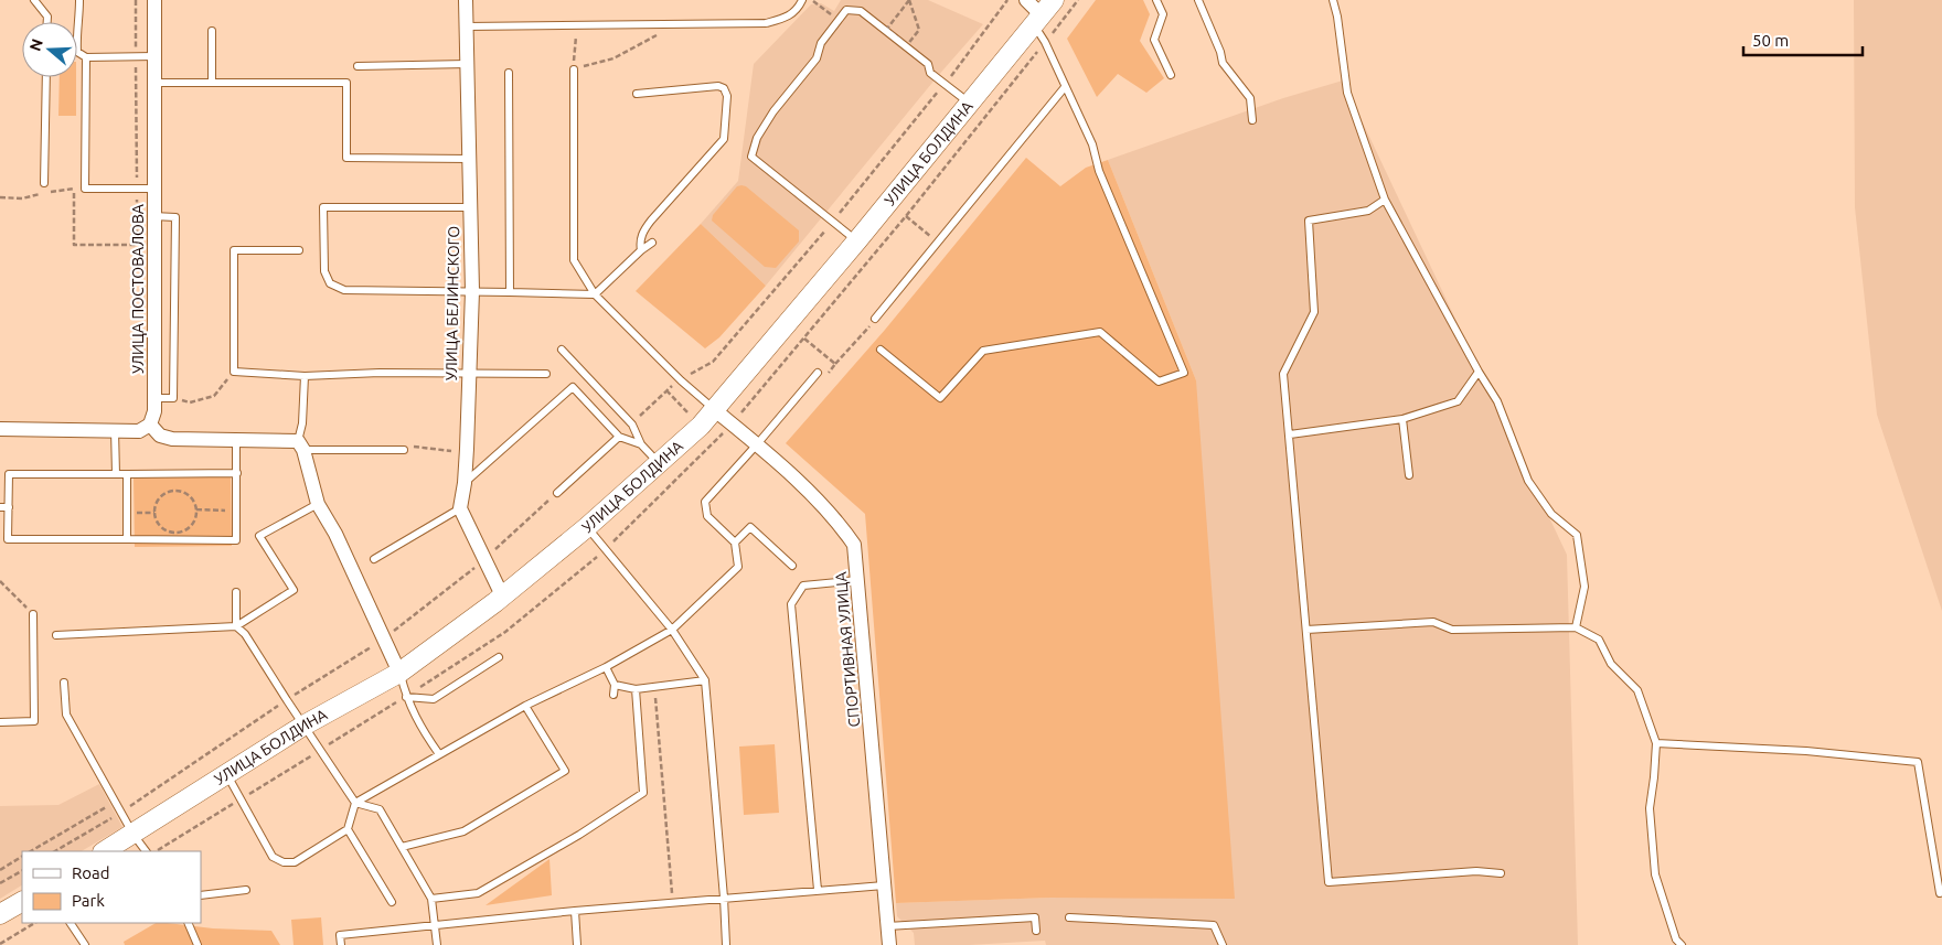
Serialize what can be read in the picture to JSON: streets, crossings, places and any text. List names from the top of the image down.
{
  "streets": {
    "main road": ["УЛИЦА БОЛДИНА"],
    "street": ["УЛИЦА ПОСТОВАЛОВА", "УЛИЦА БЕЛИНСКОГО", "СПОРТИВНАЯ УЛИЦА"]
  },
  "crossings": [
    ["УЛИЦА БОЛДИНА", "СПОРТИВНАЯ УЛИЦА"]
  ],
  "legend": ["Road", "Park"],
  "scale_bar": "50 m",
  "north": "left"
}
